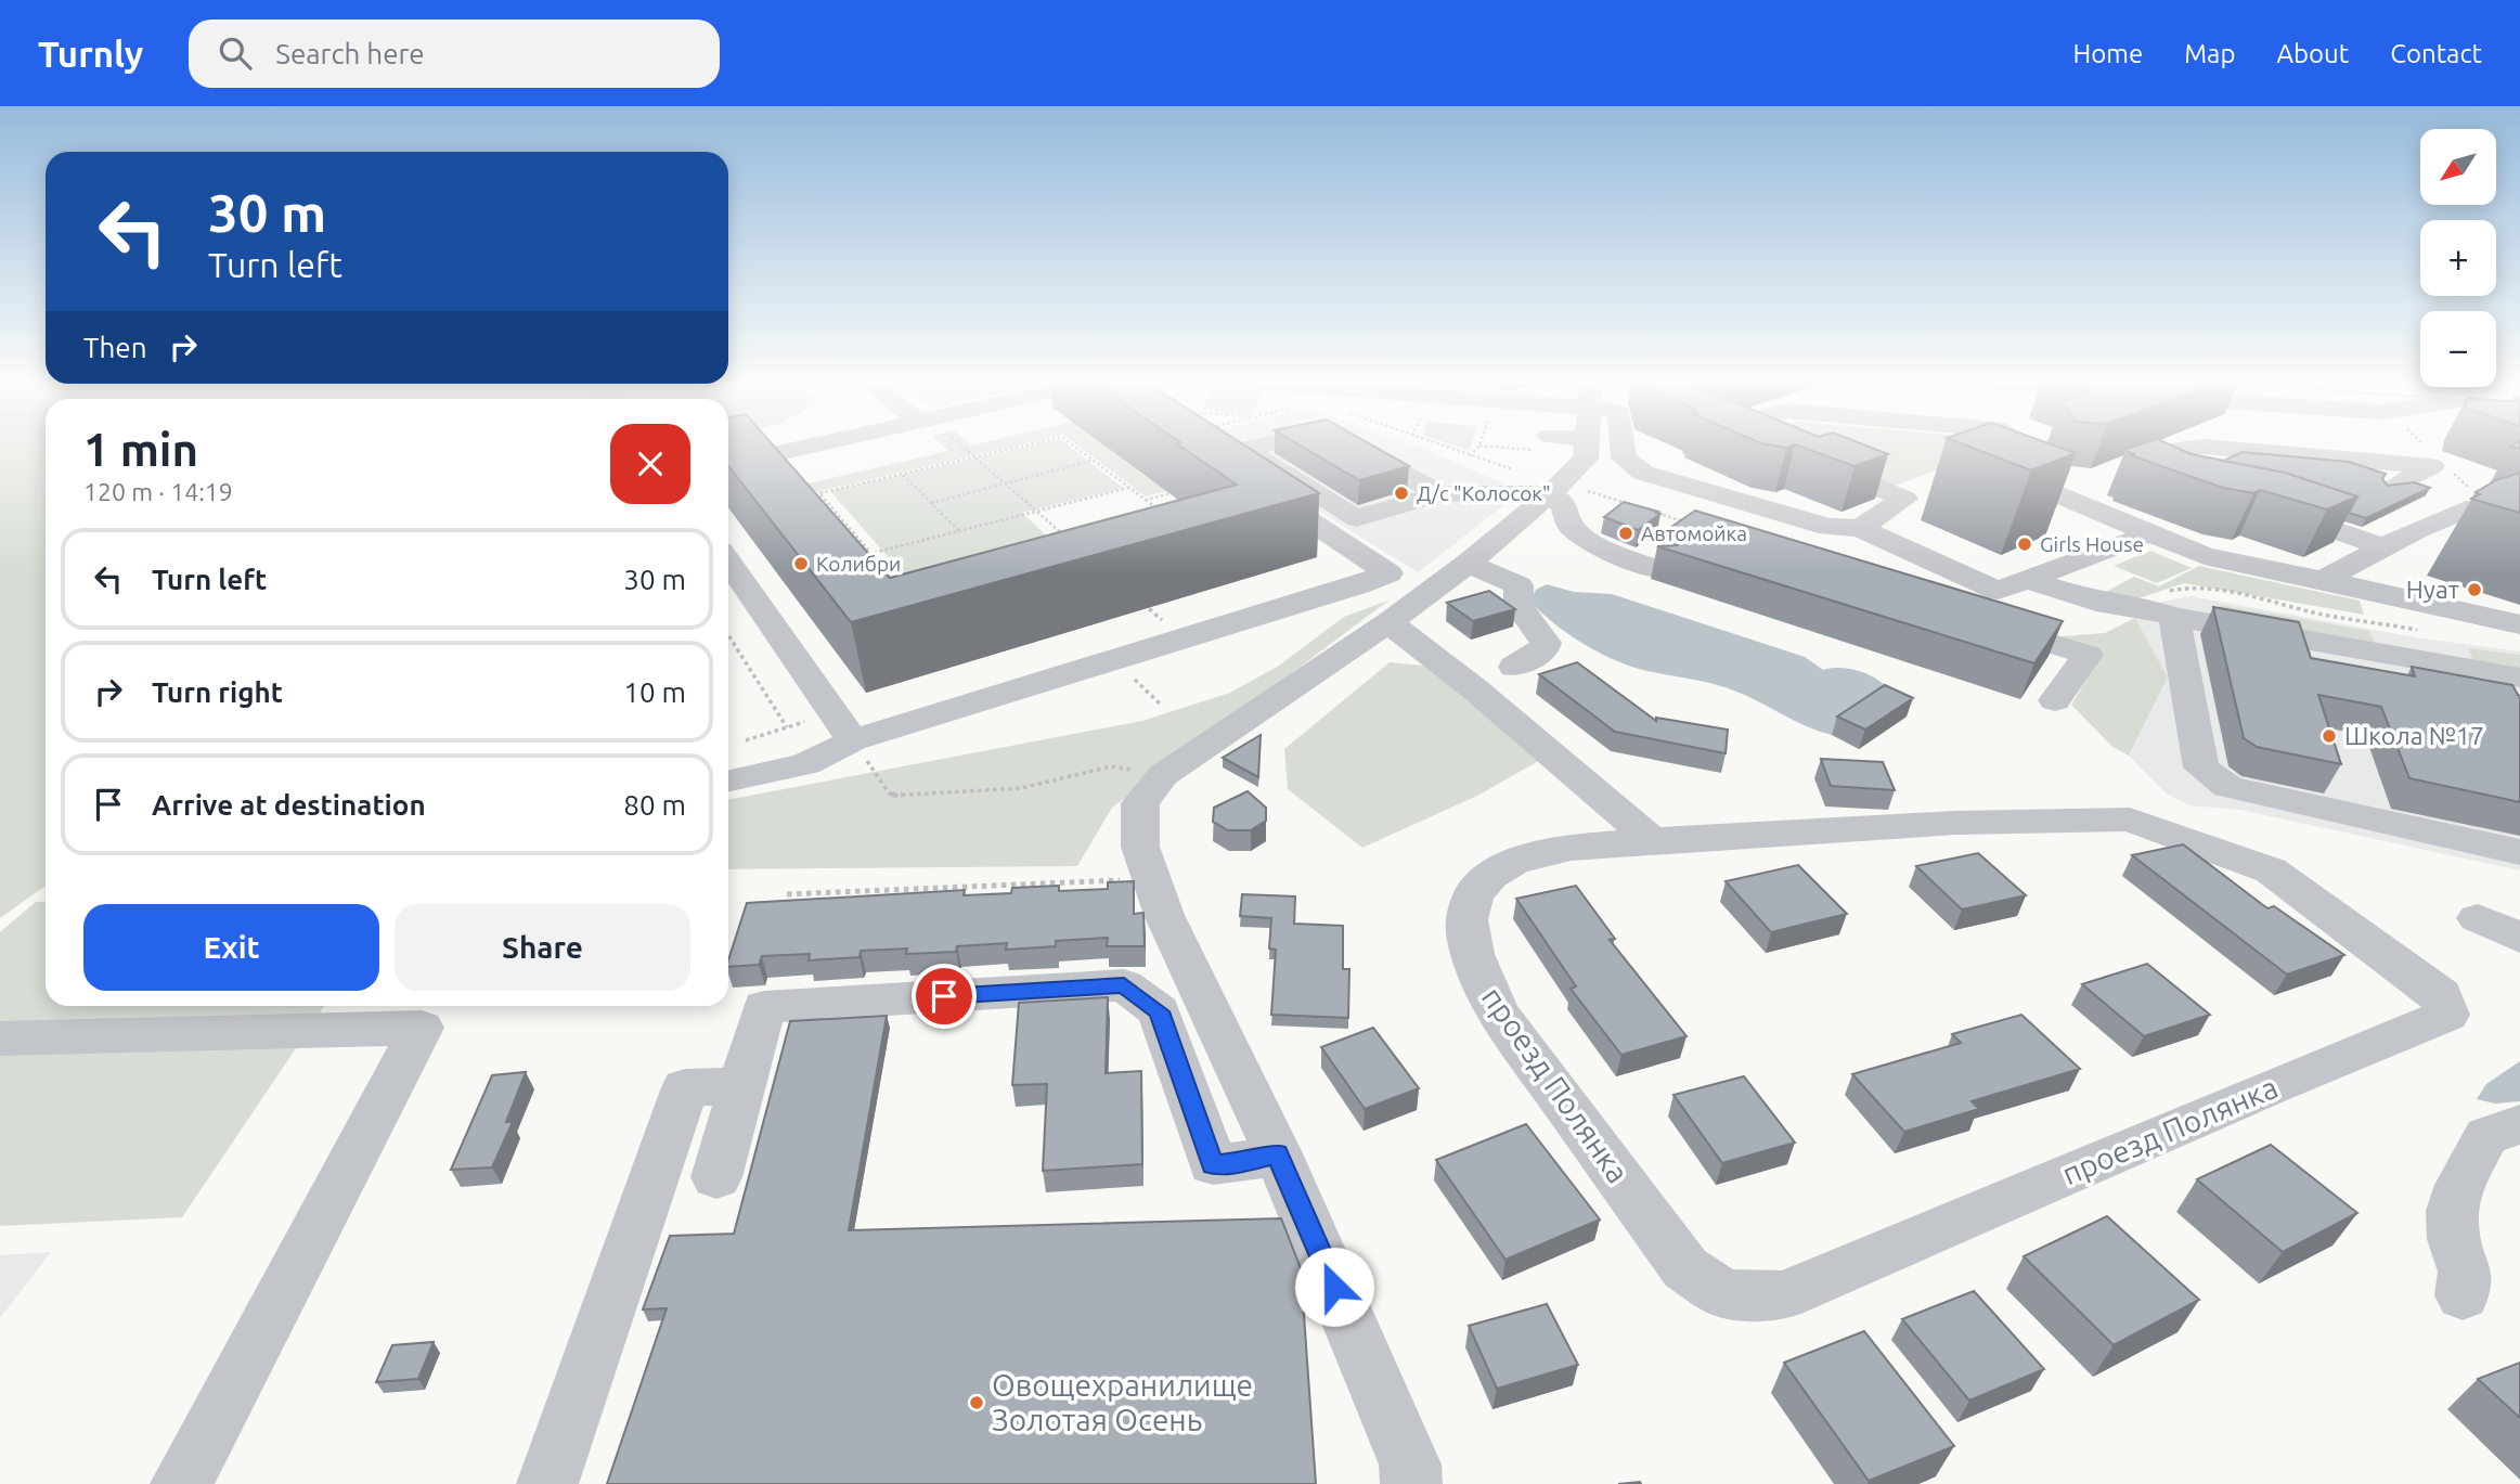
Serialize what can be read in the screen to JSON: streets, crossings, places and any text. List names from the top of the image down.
{
  "streets": {
    "street": ["проезд Полянка"]
  },
  "places": [
    "Д/с \"Колосок\"",
    "Автомойка",
    "Girls House",
    "Колибри",
    "Нуат",
    "Школа №17",
    "Овощехранилище Золотая Осень"
  ],
  "north": "bottom left",
  "page": {
    "header": "Turnly",
    "search": "Search here",
    "nav": [
      "Home",
      "Map",
      "About",
      "Contact"
    ],
    "map_buttons": ["+", "−"],
    "turn": ["30 m", "Turn left"],
    "then": "Then",
    "heading": ["1 min", "120 m · 14:19"],
    "list": [
      {
        "name": "Turn left",
        "value": "30 m"
      },
      {
        "name": "Turn right",
        "value": "10 m"
      },
      {
        "name": "Arrive at destination",
        "value": "80 m"
      }
    ],
    "buttons": ["Exit", "Share"]
  }
}
